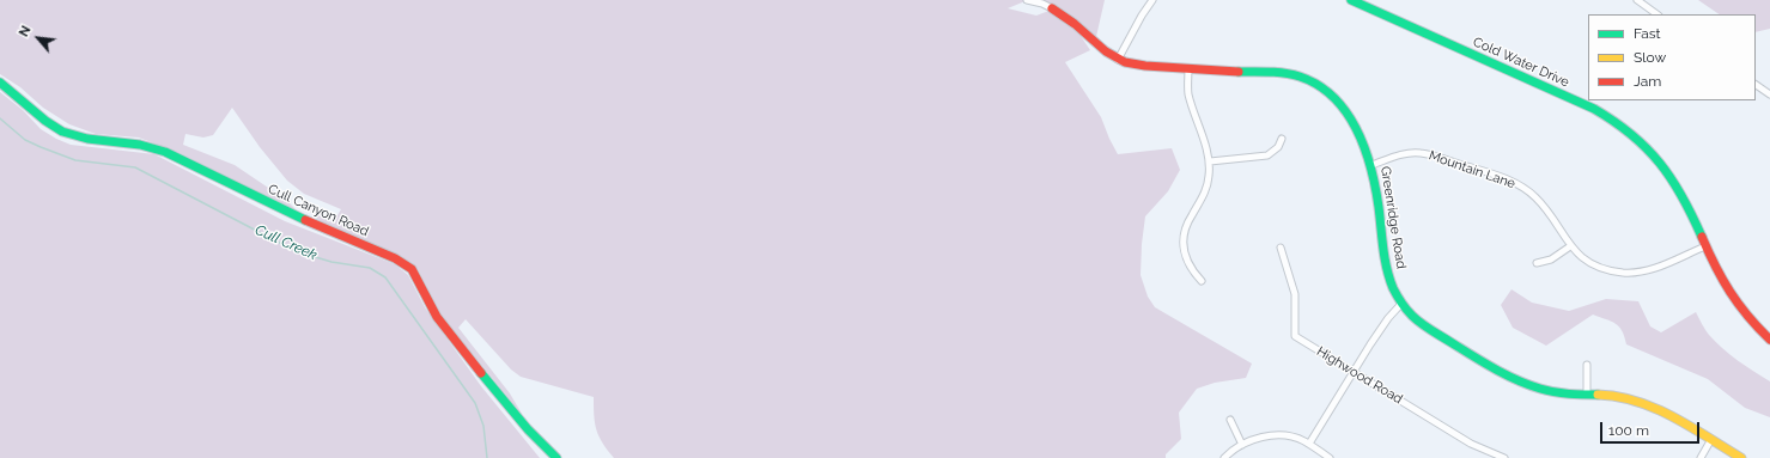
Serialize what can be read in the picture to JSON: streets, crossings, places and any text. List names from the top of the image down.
{
  "streets": {
    "street": [
      "Cold Water Drive",
      "Mountain Lane",
      "Cull Canyon Road",
      "Greenridge Road",
      "Highwood Road"
    ]
  },
  "crossings": [
    ["Cold Water Drive", "Mountain Lane"],
    ["Mountain Lane", "Greenridge Road"]
  ],
  "water": ["Cull Creek"],
  "legend": ["Fast", "Slow", "Jam"],
  "scale_bar": "100 m",
  "north": "top left"
}
